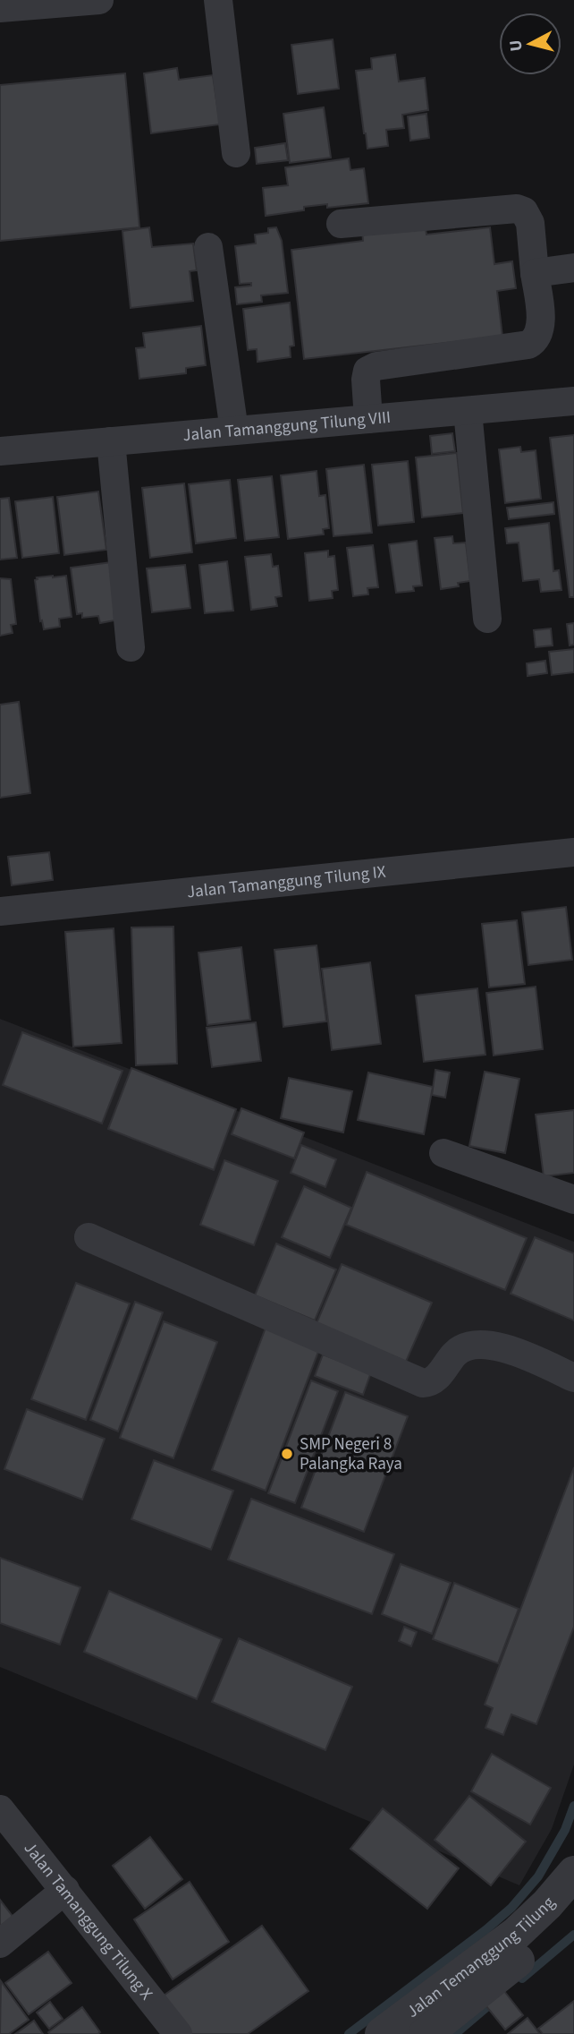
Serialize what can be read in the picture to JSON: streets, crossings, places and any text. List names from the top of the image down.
{
  "streets": {
    "street": [
      "Jalan Tamanggung Tilung VIII",
      "Jalan Tamanggung Tilung IX",
      "Jalan Tamanggung Tilung X",
      "Jalan Temanggung Tilung"
    ]
  },
  "places": ["SMP Negeri 8 Palangka Raya"],
  "north": "left"
}
